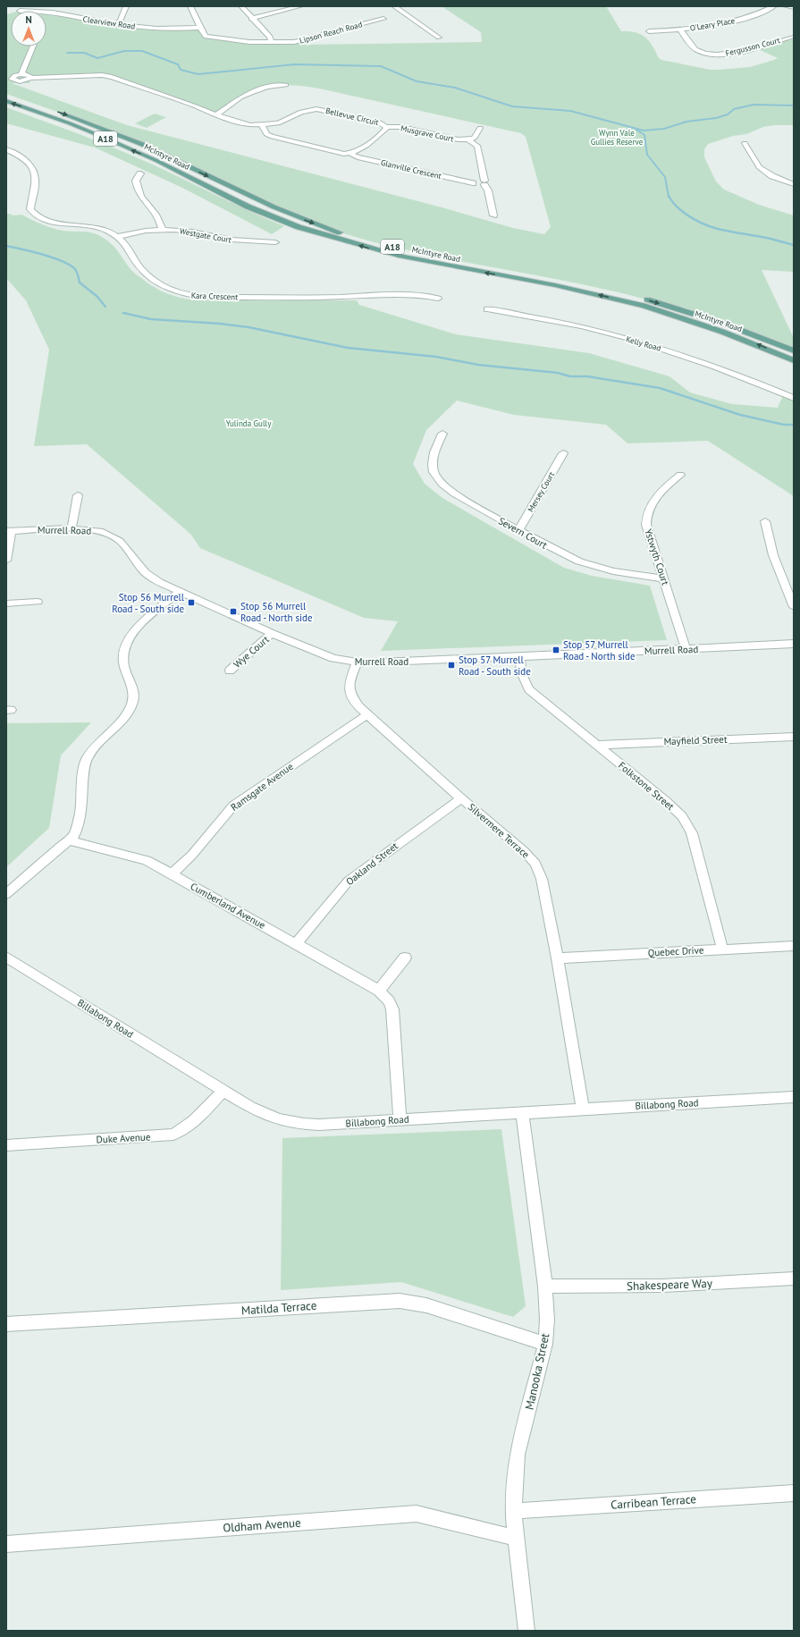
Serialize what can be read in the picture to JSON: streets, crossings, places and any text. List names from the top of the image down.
{
  "streets": {
    "main road": ["A18", "McIntyre Road"],
    "street": [
      "Clearview Road",
      "O'Leary Place",
      "Lipson Reach Road",
      "Fergusson Court",
      "Bellevue Circuit",
      "Musgrave Court",
      "Glanville Crescent",
      "Westgate Court",
      "Kara Crescent",
      "Kelly Road",
      "Mersey Court",
      "Murrell Road",
      "Severn Court",
      "Ystwyth Court",
      "Wye Court",
      "Mayfield Street",
      "Folkstone Street",
      "Ramsgate Avenue",
      "Silvermere Terrace",
      "Oakland Street",
      "Cumberland Avenue",
      "Quebec Drive",
      "Billabong Road",
      "Duke Avenue",
      "Shakespeare Way",
      "Matilda Terrace",
      "Manooka Street",
      "Carribean Terrace",
      "Oldham Avenue"
    ]
  },
  "crossings": [
    ["Clearview Road", "Lipson Reach Road"],
    ["O'Leary Place", "Fergusson Court"],
    ["Bellevue Circuit", "Musgrave Court"],
    ["Bellevue Circuit", "Glanville Crescent"],
    ["Westgate Court", "Kara Crescent"],
    ["Mersey Court", "Severn Court"],
    ["Murrell Road", "Ystwyth Court"],
    ["Murrell Road", "Wye Court"],
    ["Murrell Road", "Folkstone Street"],
    ["Murrell Road", "Silvermere Terrace"],
    ["Severn Court", "Ystwyth Court"],
    ["Mayfield Street", "Folkstone Street"],
    ["Folkstone Street", "Quebec Drive"],
    ["Ramsgate Avenue", "Silvermere Terrace"],
    ["Ramsgate Avenue", "Cumberland Avenue"],
    ["Silvermere Terrace", "Oakland Street"],
    ["Silvermere Terrace", "Quebec Drive"],
    ["Silvermere Terrace", "Billabong Road"],
    ["Oakland Street", "Cumberland Avenue"],
    ["Cumberland Avenue", "Billabong Road"],
    ["Billabong Road", "Duke Avenue"],
    ["Billabong Road", "Manooka Street"],
    ["Shakespeare Way", "Manooka Street"],
    ["Matilda Terrace", "Manooka Street"],
    ["Manooka Street", "Carribean Terrace"],
    ["Manooka Street", "Oldham Avenue"]
  ],
  "parks": ["Wynn Vale Gullies Reserve", "Yulinda Gully"],
  "places": {
    "transit": [
      "Stop 56 Murrell Road - South side",
      "Stop 56 Murrell Road - North side",
      "Stop 57 Murrell Road - North side",
      "Stop 57 Murrell Road - South side"
    ]
  },
  "north": "top"
}
